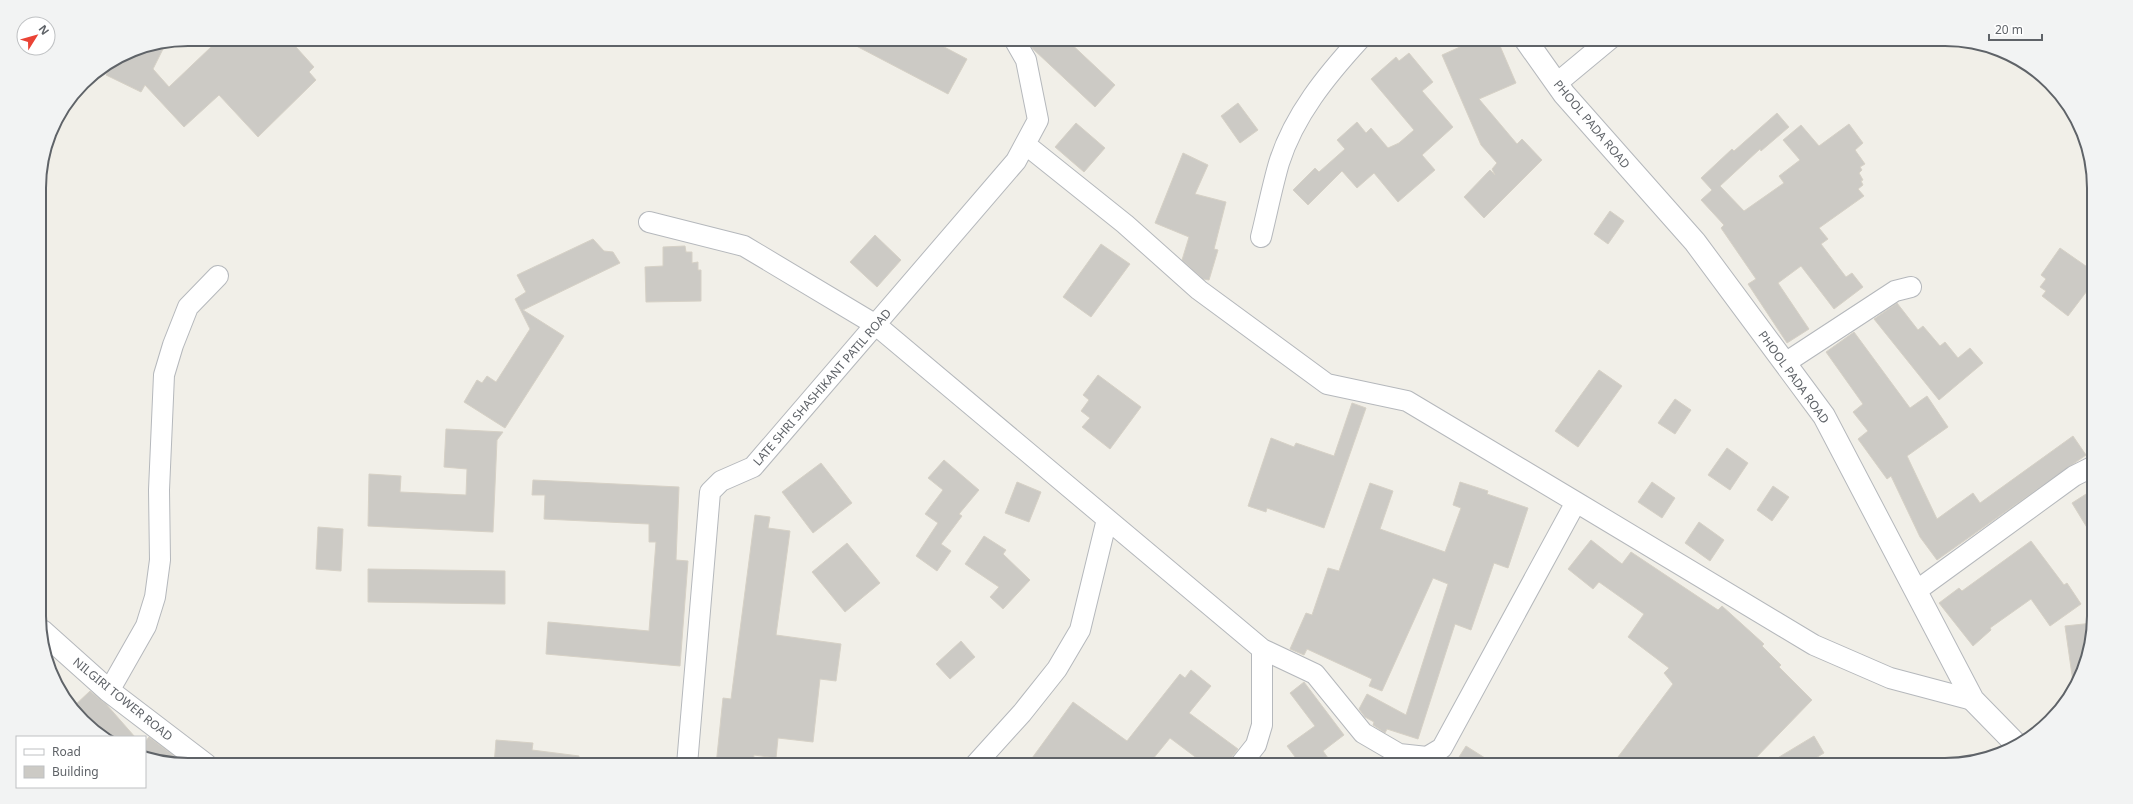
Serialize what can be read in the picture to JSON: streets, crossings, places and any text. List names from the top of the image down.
{
  "streets": {
    "street": ["PHOOL PADA ROAD", "LATE SHRI SHASHIKANT PATIL ROAD", "NILGIRI TOWER ROAD"]
  },
  "legend": ["Road", "Building"],
  "scale_bar": "20 m",
  "north": "top right"
}
